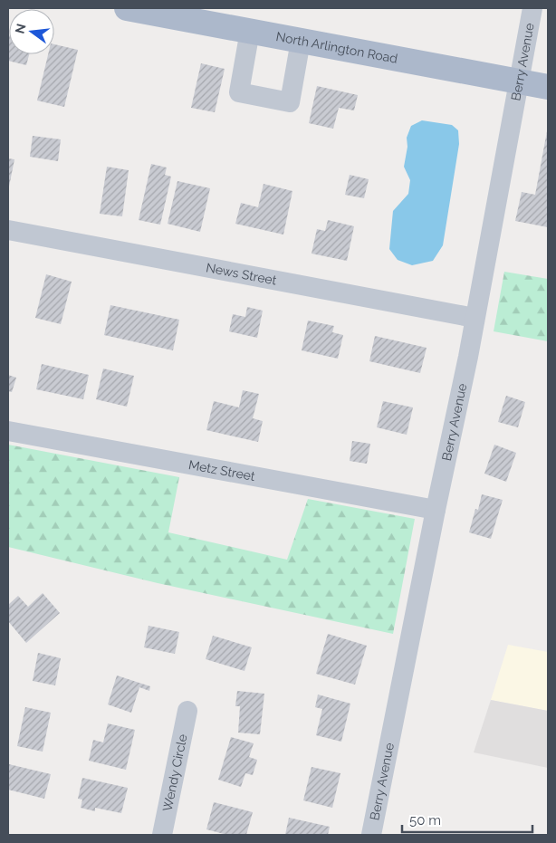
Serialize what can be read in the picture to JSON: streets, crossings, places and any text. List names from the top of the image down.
{
  "streets": {
    "main road": ["North Arlington Road"],
    "street": [
      "Berry Avenue",
      "News Street",
      "Metz Street",
      "Wendy Circle"
    ]
  },
  "crossings": [
    ["North Arlington Road", "Berry Avenue"],
    ["Berry Avenue", "News Street"],
    ["Berry Avenue", "Metz Street"]
  ],
  "scale_bar": "50 m",
  "north": "left"
}
